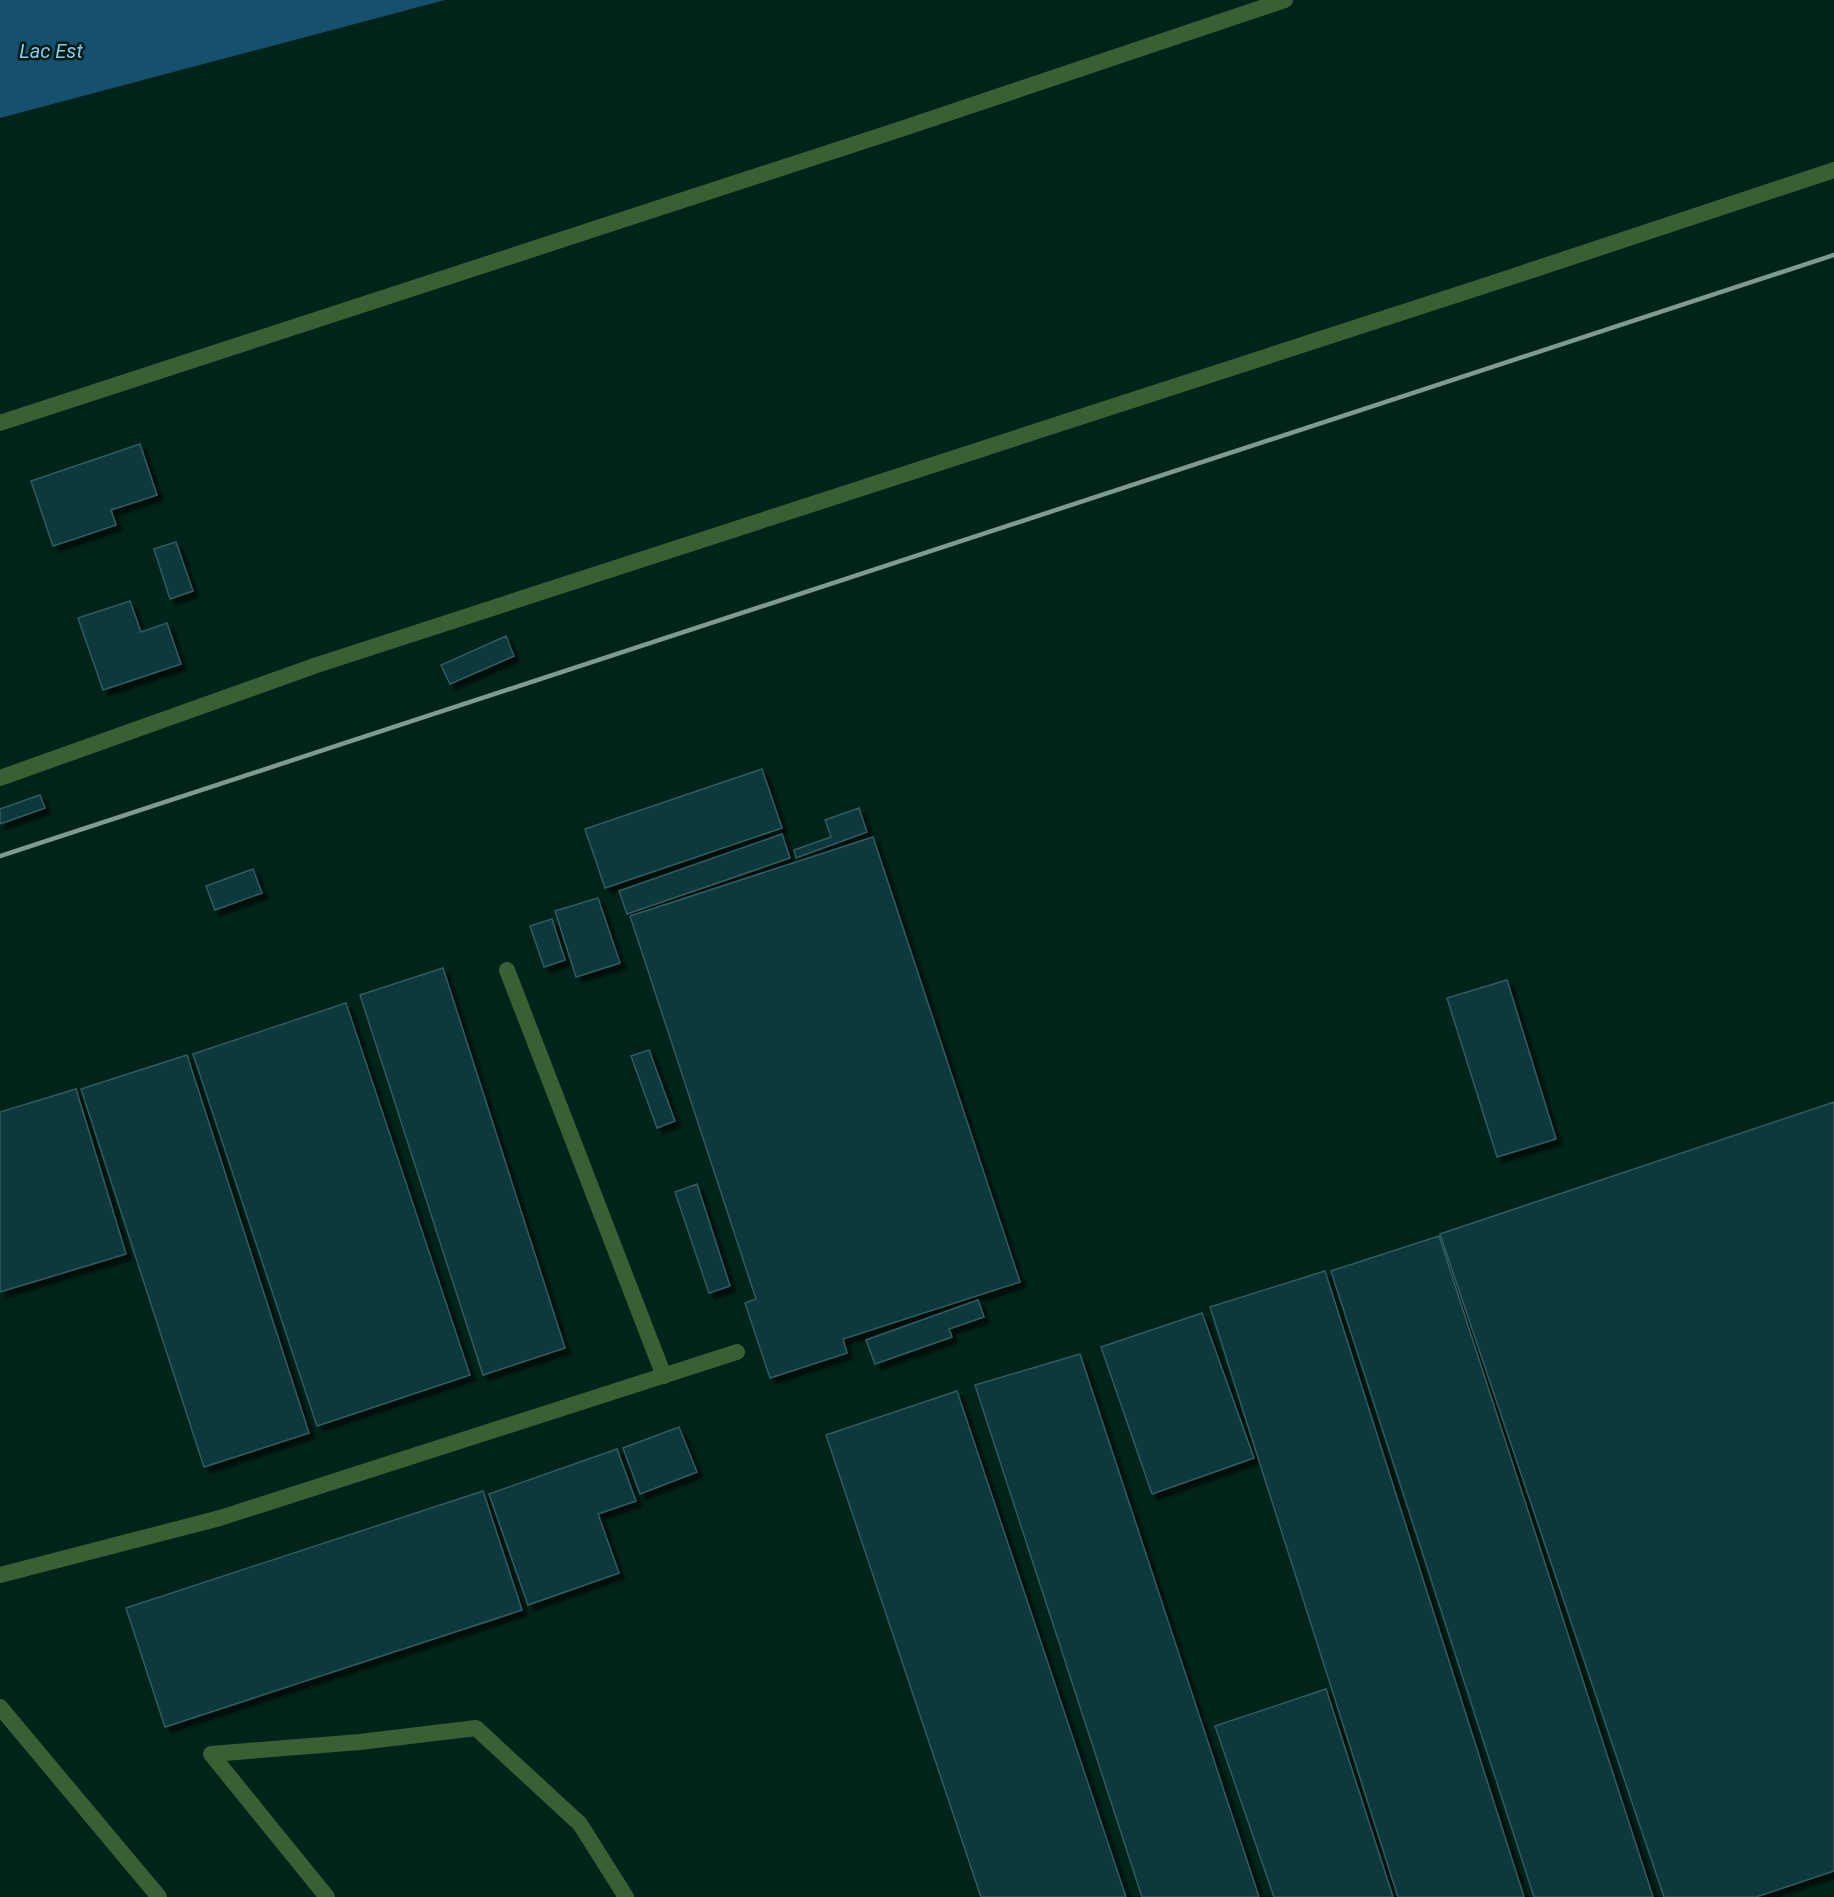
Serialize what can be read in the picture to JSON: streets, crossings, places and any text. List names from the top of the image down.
{
  "water": ["Lac Est"]
}
